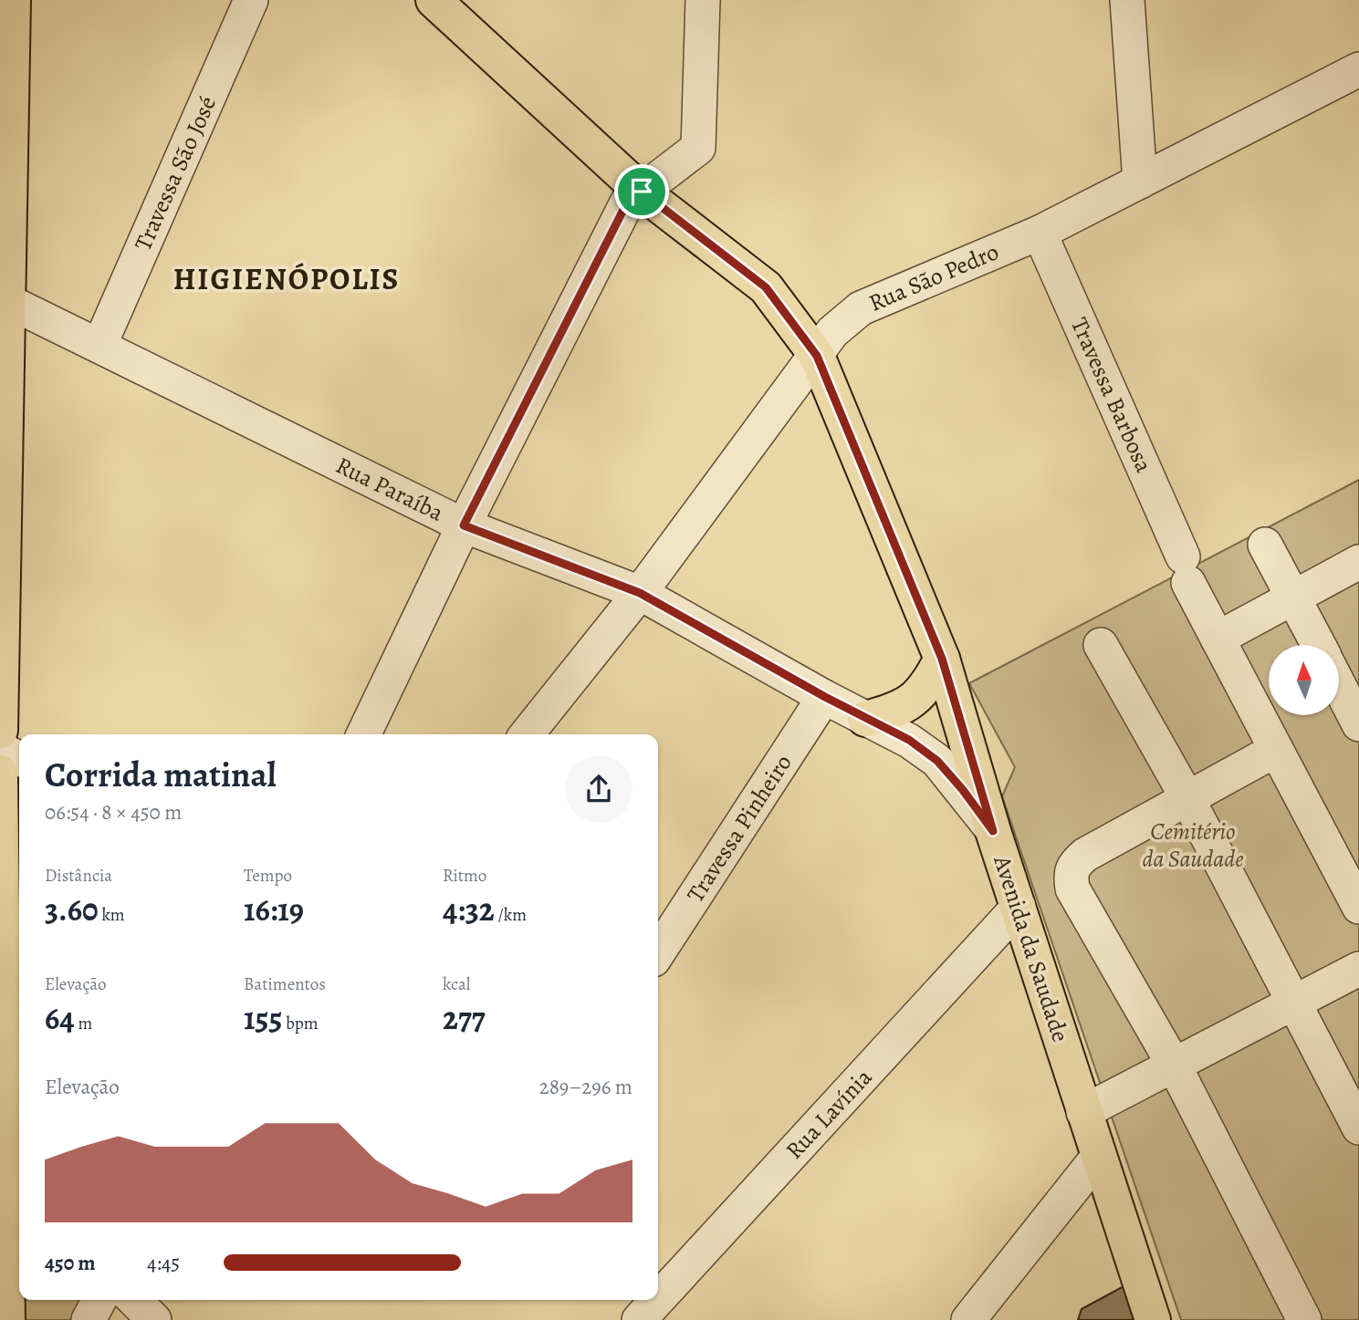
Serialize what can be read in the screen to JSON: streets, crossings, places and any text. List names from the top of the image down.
{
  "streets": {
    "main road": ["Avenida da Saudade"],
    "street": [
      "Travessa São José",
      "Rua São Pedro",
      "Travessa Barbosa",
      "Rua Paraíba",
      "Travessa Pinheiro",
      "Rua Lavínia"
    ]
  },
  "crossings": [
    ["Travessa São José", "Rua Paraíba"],
    ["Rua São Pedro", "Travessa Barbosa"],
    ["Rua São Pedro", "Rua Paraíba"],
    ["Rua São Pedro", "Avenida da Saudade"],
    ["Rua Paraíba", "Travessa Pinheiro"],
    ["Rua Paraíba", "Avenida da Saudade"],
    ["Avenida da Saudade", "Rua Lavínia"]
  ],
  "districts": ["HIGIENÓPOLIS"],
  "parks": ["Cemitério da Saudade"],
  "north": "top",
  "page": {
    "heading": ["Corrida matinal", "06:54 · 8 × 450 m"],
    "stats": [
      ["Distância", "3.60 km"],
      ["Tempo", "16:19"],
      ["Ritmo", "4:32 /km"],
      ["Elevação", "64 m"],
      ["Batimentos", "155 bpm"],
      ["kcal", "277"]
    ],
    "chart": ["Elevação", "289–296 m"],
    "list": [
      {
        "name": "450 m",
        "note": "4:45"
      }
    ]
  }
}
